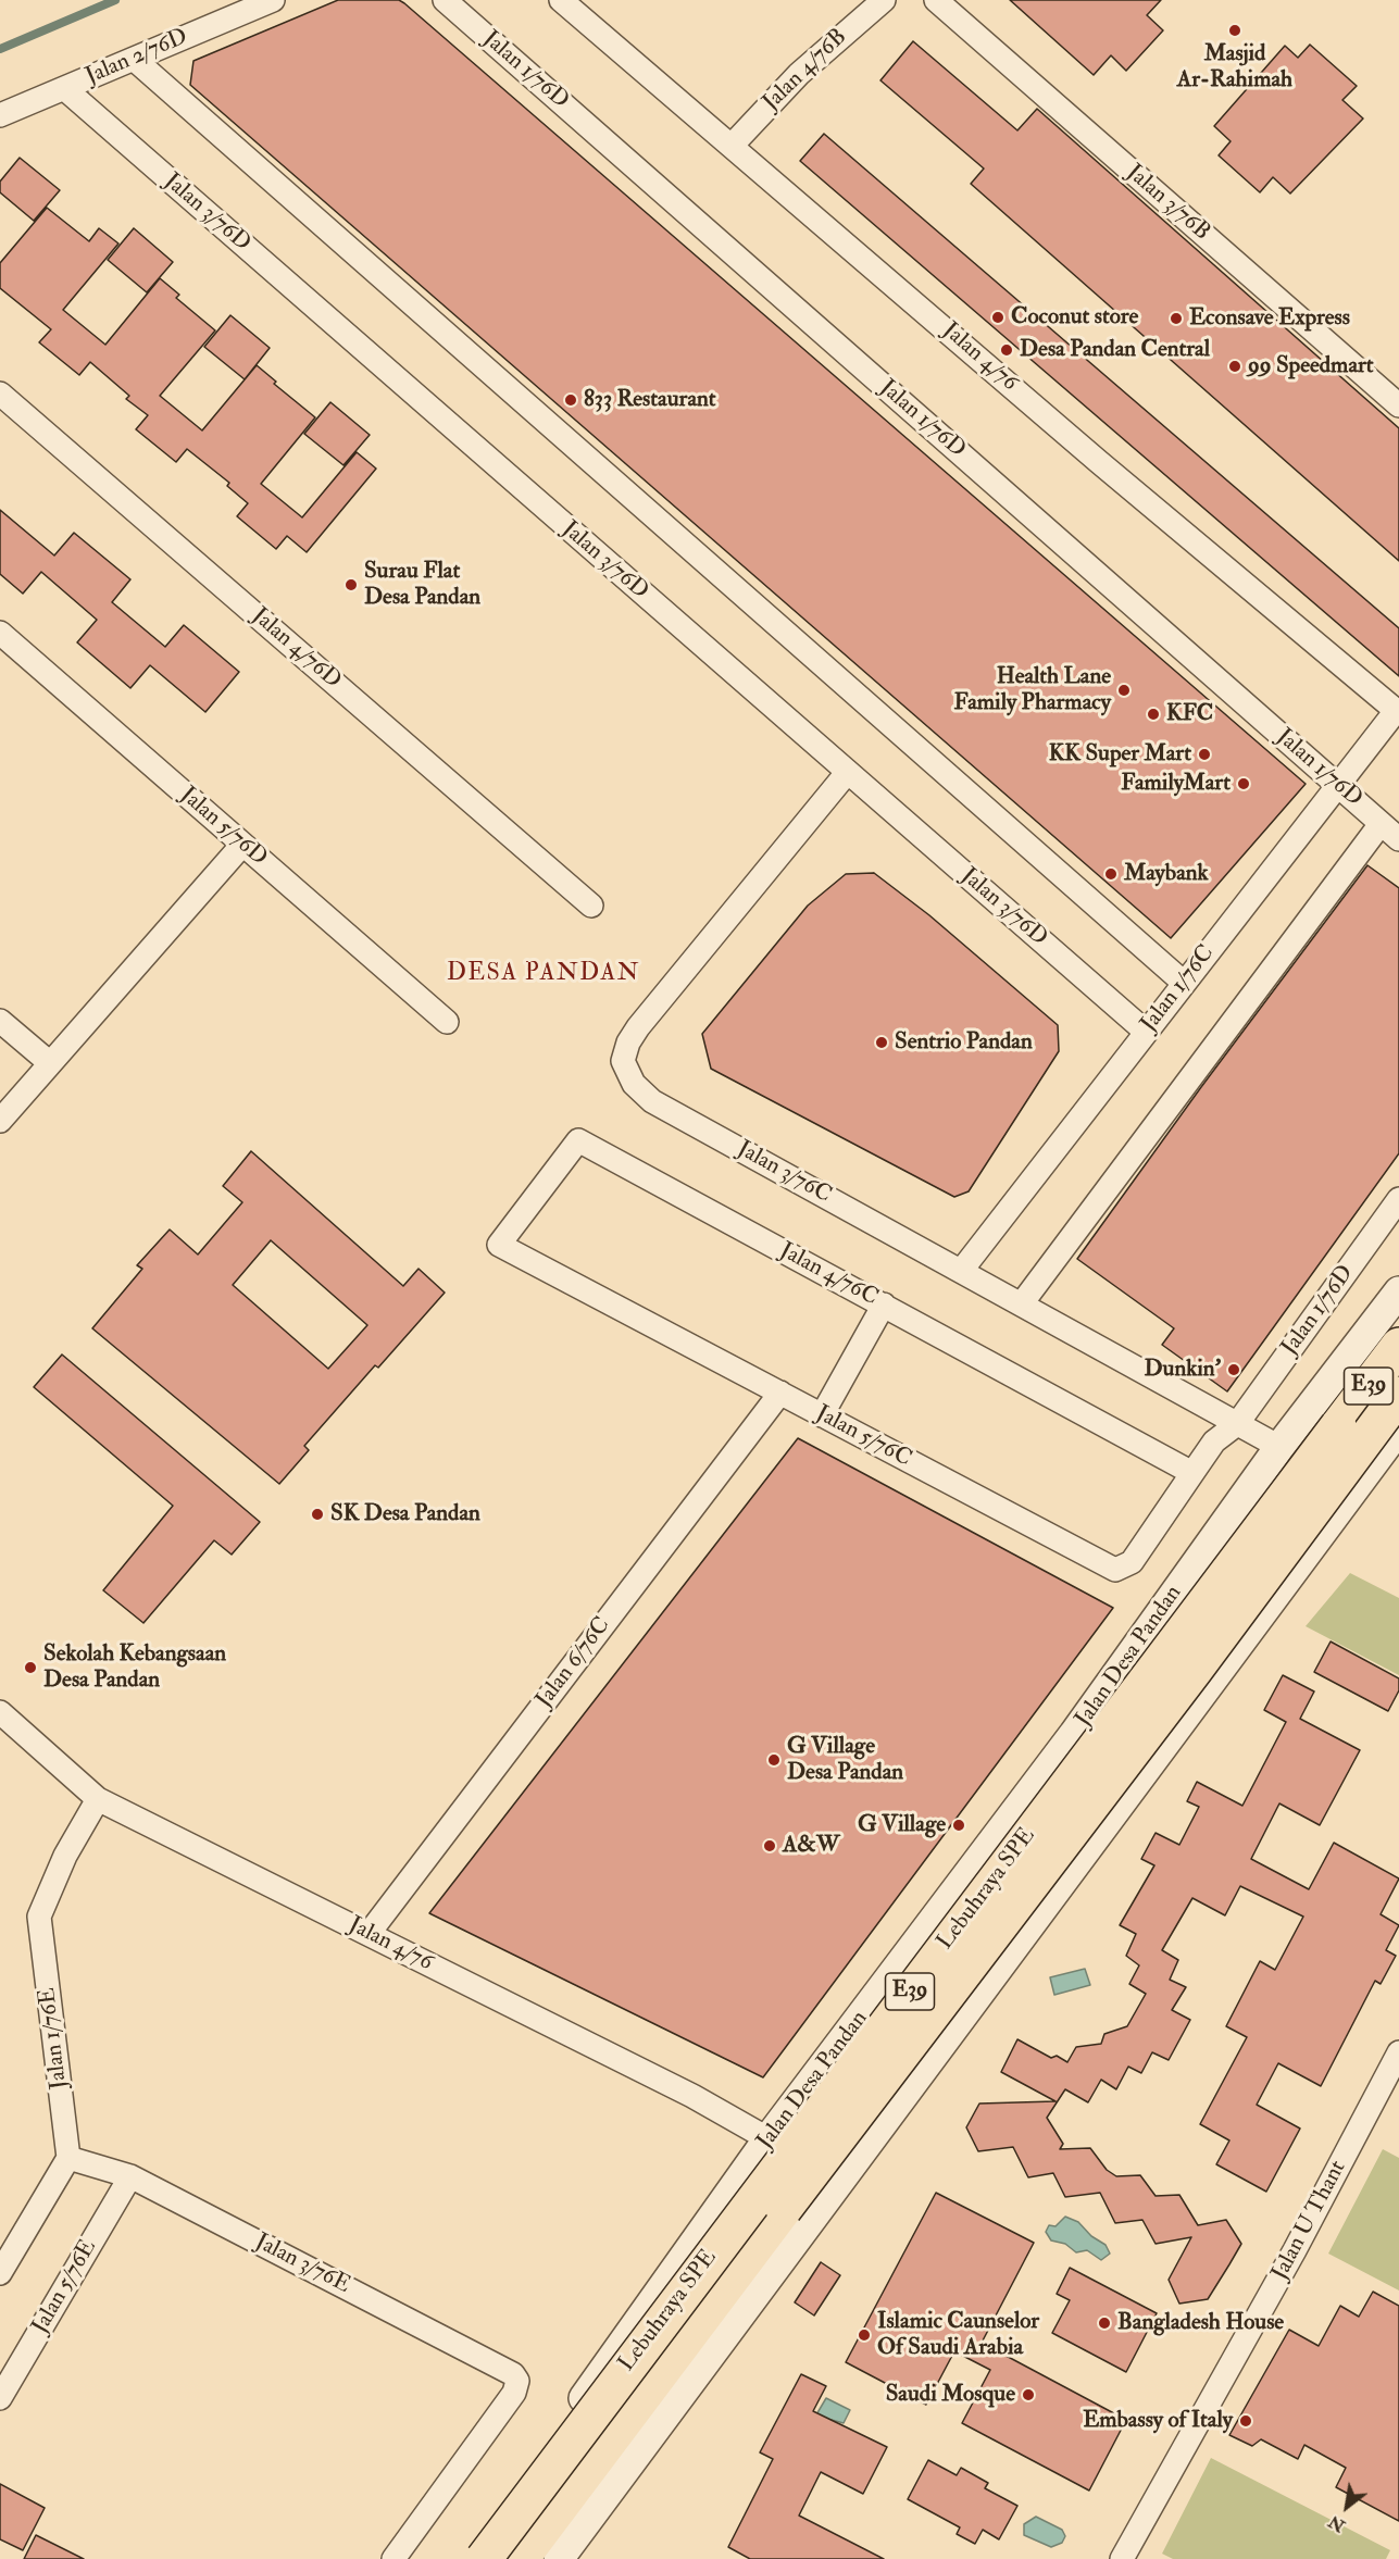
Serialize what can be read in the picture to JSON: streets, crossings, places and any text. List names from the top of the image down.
{
  "streets": {
    "highway": ["E39", "Lebuhraya SPE"],
    "street": [
      "Jalan 2/76D",
      "Jalan 1/76D",
      "Jalan 4/76B",
      "Jalan 3/76B",
      "Jalan 3/76D",
      "Jalan 4/76",
      "Jalan 4/76D",
      "Jalan 5/76D",
      "Jalan 1/76C",
      "Jalan 3/76C",
      "Jalan 4/76C",
      "Jalan 5/76C",
      "Jalan Desa Pandan",
      "Jalan 6/76C",
      "Jalan 1/76E",
      "Jalan U Thant",
      "Jalan 3/76E",
      "Jalan 5/76E"
    ]
  },
  "crossings": [
    ["Jalan 2/76D", "Jalan 3/76D"],
    ["Jalan 1/76D", "Jalan 1/76C"],
    ["Jalan 1/76D", "Jalan 3/76C"],
    ["Jalan 4/76B", "Jalan 4/76"],
    ["Jalan 3/76D", "Jalan 1/76C"],
    ["Jalan 3/76D", "Jalan 3/76C"],
    ["Jalan 4/76", "Jalan 1/76C"],
    ["Jalan 4/76", "Jalan Desa Pandan"],
    ["Jalan 4/76", "Jalan 6/76C"],
    ["Jalan 4/76", "Jalan 1/76E"],
    ["Jalan 1/76C", "Jalan 3/76C"],
    ["Jalan 3/76C", "Jalan Desa Pandan"],
    ["Jalan 4/76C", "Jalan 5/76C"],
    ["Jalan 5/76C", "Jalan 6/76C"],
    ["Jalan 1/76E", "Jalan 3/76E"],
    ["Jalan 3/76E", "Jalan 5/76E"]
  ],
  "districts": ["DESA PANDAN"],
  "places": [
    "Masjid Ar-Rahimah",
    "Coconut store",
    "Econsave Express",
    "Desa Pandan Central",
    "99 Speedmart",
    "833 Restaurant",
    "Surau Flat Desa Pandan",
    "Health Lane Family Pharmacy",
    "KFC",
    "KK Super Mart",
    "FamilyMart",
    "Maybank",
    "Sentrio Pandan",
    "Dunkin'",
    "SK Desa Pandan",
    "Sekolah Kebangsaan Desa Pandan",
    "G Village Desa Pandan",
    "G Village",
    "A&W",
    "Bangladesh House",
    "Islamic Caunselor Of Saudi Arabia",
    "Saudi Mosque",
    "Embassy of Italy"
  ],
  "north": "bottom left"
}
